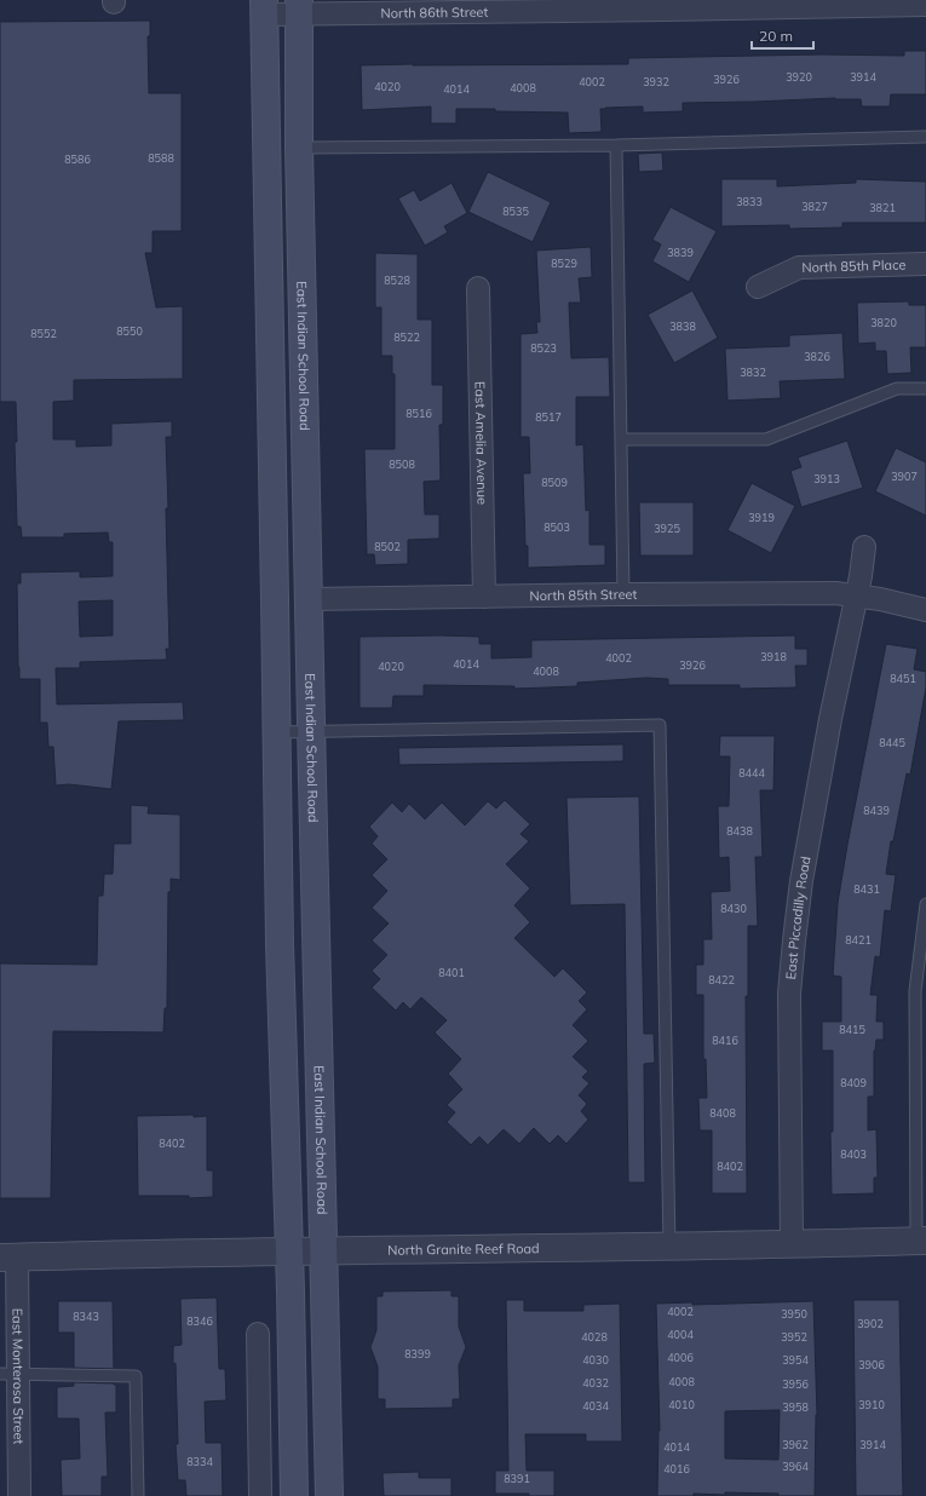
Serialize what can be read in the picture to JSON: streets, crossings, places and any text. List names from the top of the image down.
{
  "streets": {
    "main road": ["East Indian School Road"],
    "street": [
      "North 86th Street",
      "North 85th Place",
      "East Amelia Avenue",
      "North 85th Street",
      "East Piccadilly Road",
      "North Granite Reef Road",
      "East Monterosa Street"
    ]
  },
  "crossings": [
    ["North 86th Street", "East Indian School Road"],
    ["East Indian School Road", "North 85th Street"],
    ["East Indian School Road", "North Granite Reef Road"],
    ["East Amelia Avenue", "North 85th Street"],
    ["North 85th Street", "East Piccadilly Road"],
    ["East Piccadilly Road", "North Granite Reef Road"],
    ["North Granite Reef Road", "East Monterosa Street"]
  ],
  "house_numbers": [
    "3920",
    "3914",
    "3926",
    "4002",
    "3932",
    "4020",
    "4008",
    "4014",
    "8588",
    "8586",
    "3833",
    "3827",
    "3821",
    "8535",
    "3839",
    "8529",
    "8528",
    "3820",
    "3838",
    "8550",
    "8552",
    "8522",
    "8523",
    "3826",
    "3832",
    "8516",
    "8517",
    "8508",
    "3907",
    "3913",
    "8509",
    "3919",
    "8503",
    "3925",
    "8502",
    "3918",
    "4002",
    "4014",
    "3926",
    "4020",
    "4008",
    "8451",
    "8445",
    "8444",
    "8439",
    "8438",
    "8431",
    "8430",
    "8421",
    "8401",
    "8422",
    "8415",
    "8416",
    "8409",
    "8408",
    "8402",
    "8403",
    "8402",
    "4002",
    "3950",
    "8343",
    "8346",
    "3902",
    "4004",
    "4028",
    "3952",
    "8399",
    "4006",
    "4030",
    "3954",
    "3906",
    "4008",
    "4032",
    "3956",
    "4010",
    "3910",
    "4034",
    "3958",
    "3962",
    "3914",
    "4014",
    "8334",
    "3964",
    "4016",
    "8391"
  ],
  "scale_bar": "20 m"
}
